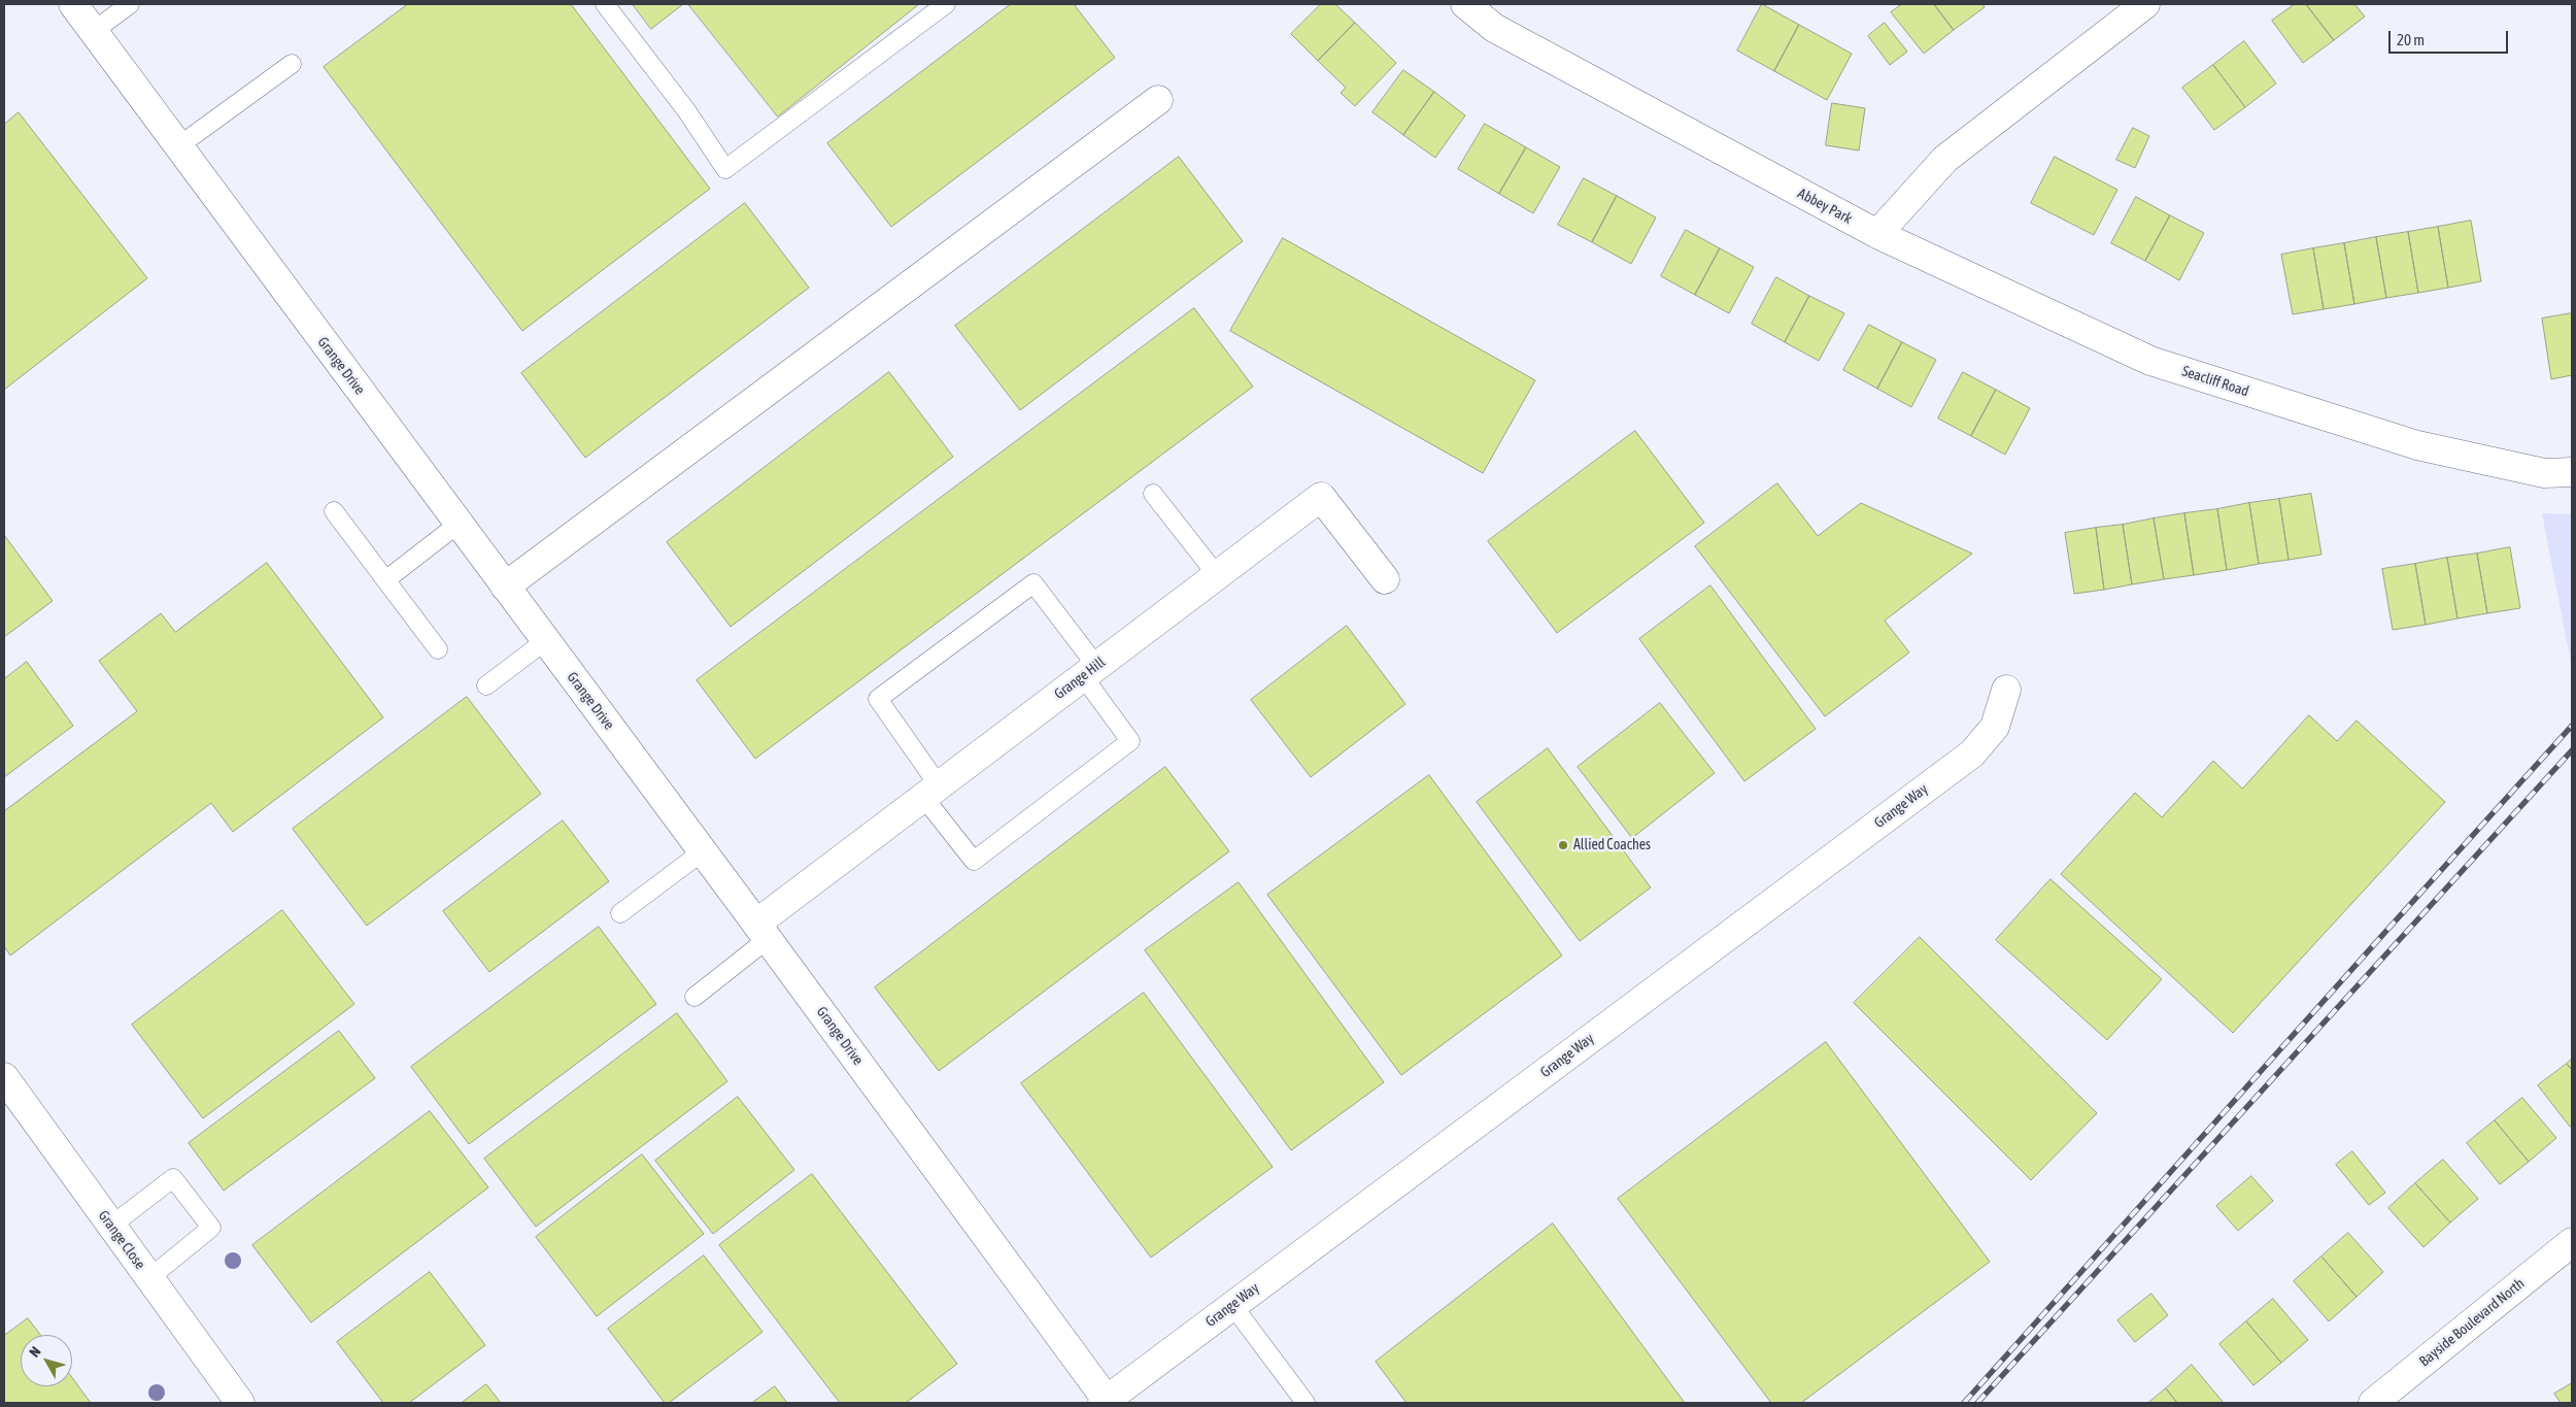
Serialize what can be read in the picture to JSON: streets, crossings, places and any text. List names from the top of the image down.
{
  "streets": {
    "street": [
      "Abbey Park",
      "Grange Drive",
      "Seacliff Road",
      "Grange Hill",
      "Grange Way",
      "Grange Close",
      "Bayside Boulevard North"
    ]
  },
  "crossings": [
    ["Abbey Park", "Seacliff Road"],
    ["Grange Drive", "Grange Hill"],
    ["Grange Drive", "Grange Way"]
  ],
  "places": ["Allied Coaches"],
  "scale_bar": "20 m",
  "north": "top left"
}
